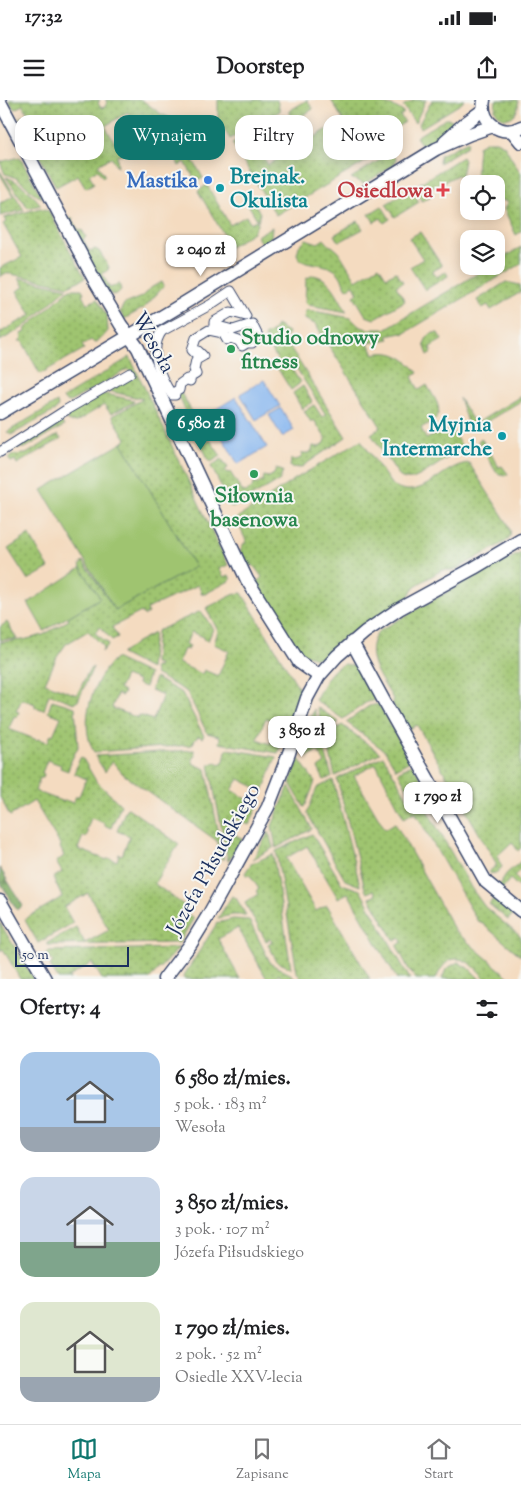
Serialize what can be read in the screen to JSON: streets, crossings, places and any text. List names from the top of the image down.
{
  "streets": {
    "street": ["Wesoła", "Józefa Piłsudskiego"]
  },
  "crossings": [
    ["Wesoła", "Józefa Piłsudskiego"]
  ],
  "places": {
    "other": [
      "Mastika",
      "Brejnak. Okulista",
      "Studio odnowy fitness",
      "Myjnia Intermarche",
      "Siłownia basenowa"
    ],
    "health": ["Osiedlowa"]
  },
  "scale_bar": "50 m",
  "page": {
    "status": "17:32",
    "header": "Doorstep",
    "chip": [
      "Kupno",
      "Wynajem",
      "Filtry",
      "Nowe"
    ],
    "price": [
      "2 040 zł",
      "6 580 zł",
      "3 850 zł",
      "1 790 zł"
    ],
    "scale": "50 m",
    "heading": "Oferty: 4",
    "list": [
      {
        "name": "6 580 zł/mies.",
        "note": "5 pok. · 183 m² · Wesoła"
      },
      {
        "name": "3 850 zł/mies.",
        "note": "3 pok. · 107 m² · Józefa Piłsudskiego"
      },
      {
        "name": "1 790 zł/mies.",
        "note": "2 pok. · 52 m² · Osiedle XXV-lecia"
      }
    ],
    "tabs": ["Mapa", "Zapisane", "Start"]
  }
}
